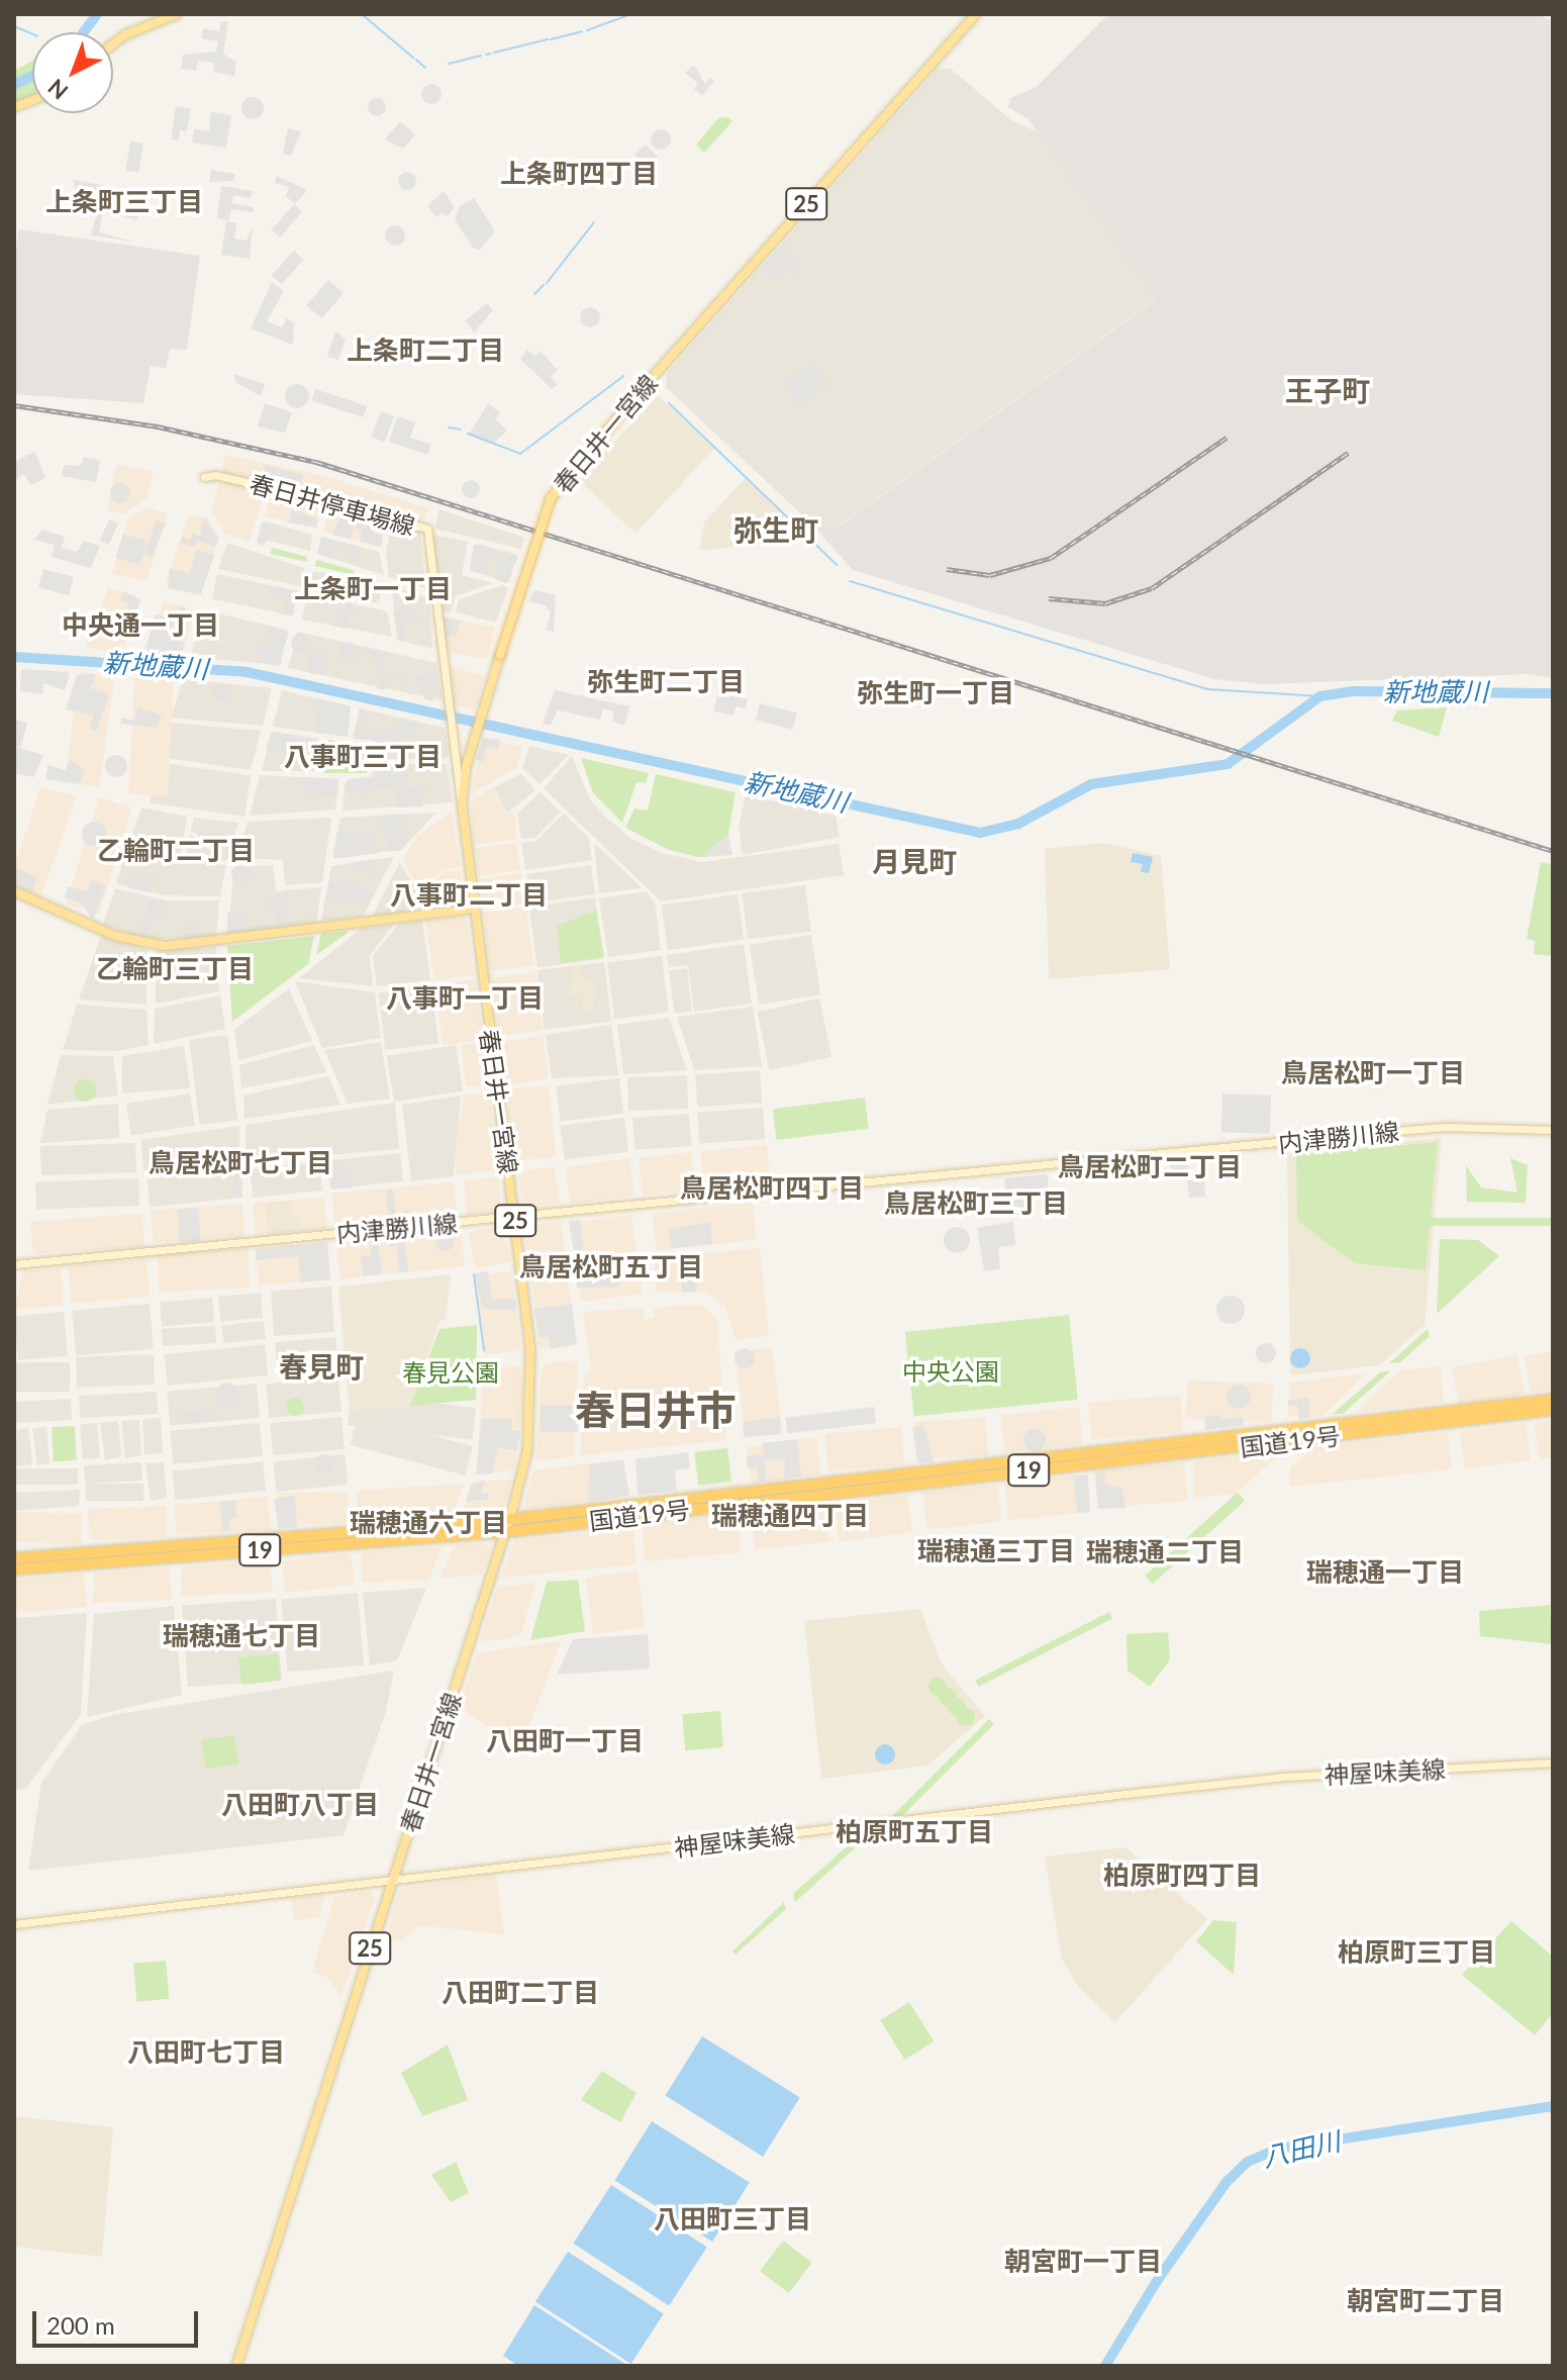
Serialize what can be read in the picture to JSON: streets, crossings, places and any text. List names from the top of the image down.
{
  "streets": {
    "highway": ["国道19号", "19"],
    "main road": [
      "25",
      "春日井一宮線",
      "春日井停車場線",
      "内津勝川線",
      "神屋味美線"
    ]
  },
  "crossings": [
    ["春日井一宮線", "春日井停車場線"],
    ["春日井一宮線", "内津勝川線"],
    ["春日井一宮線", "国道19号"],
    ["春日井一宮線", "神屋味美線"]
  ],
  "districts": [
    "上条町四丁目",
    "上条町三丁目",
    "上条町二丁目",
    "王子町",
    "弥生町",
    "上条町一丁目",
    "中央通一丁目",
    "弥生町二丁目",
    "弥生町一丁目",
    "八事町三丁目",
    "乙輪町二丁目",
    "月見町",
    "八事町二丁目",
    "乙輪町三丁目",
    "八事町一丁目",
    "鳥居松町一丁目",
    "鳥居松町七丁目",
    "鳥居松町二丁目",
    "鳥居松町四丁目",
    "鳥居松町三丁目",
    "鳥居松町五丁目",
    "春見町",
    "春日井市",
    "瑞穂通四丁目",
    "瑞穂通六丁目",
    "瑞穂通三丁目",
    "瑞穂通二丁目",
    "瑞穂通一丁目",
    "瑞穂通七丁目",
    "八田町一丁目",
    "八田町八丁目",
    "柏原町五丁目",
    "柏原町四丁目",
    "柏原町三丁目",
    "八田町二丁目",
    "八田町七丁目",
    "八田町三丁目",
    "朝宮町一丁目",
    "朝宮町二丁目"
  ],
  "water": ["新地蔵川", "八田川"],
  "parks": ["中央公園", "春見公園"],
  "scale_bar": "200 m",
  "north": "bottom left"
}
